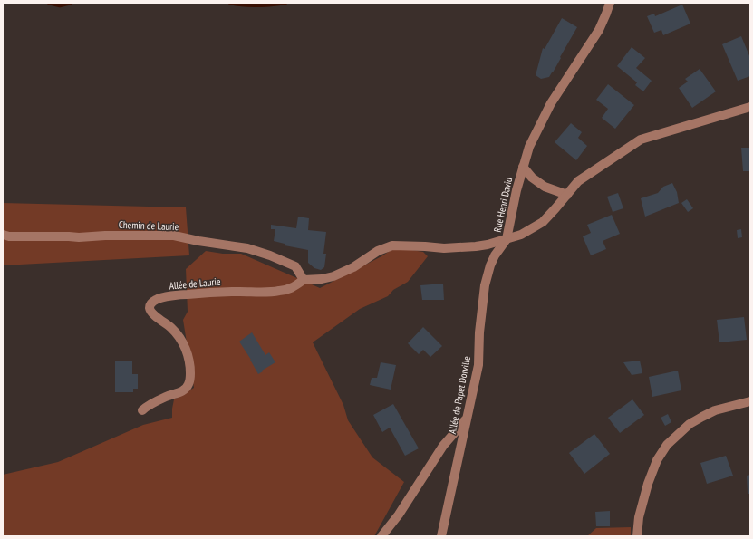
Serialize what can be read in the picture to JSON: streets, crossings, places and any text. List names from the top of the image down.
{
  "streets": {
    "street": [
      "Rue Henri David",
      "Chemin de Laurie",
      "Allée de Laurie",
      "Allée de Papet Dorville"
    ]
  },
  "crossings": [
    ["Rue Henri David", "Allée de Papet Dorville"],
    ["Chemin de Laurie", "Allée de Laurie"]
  ]
}
